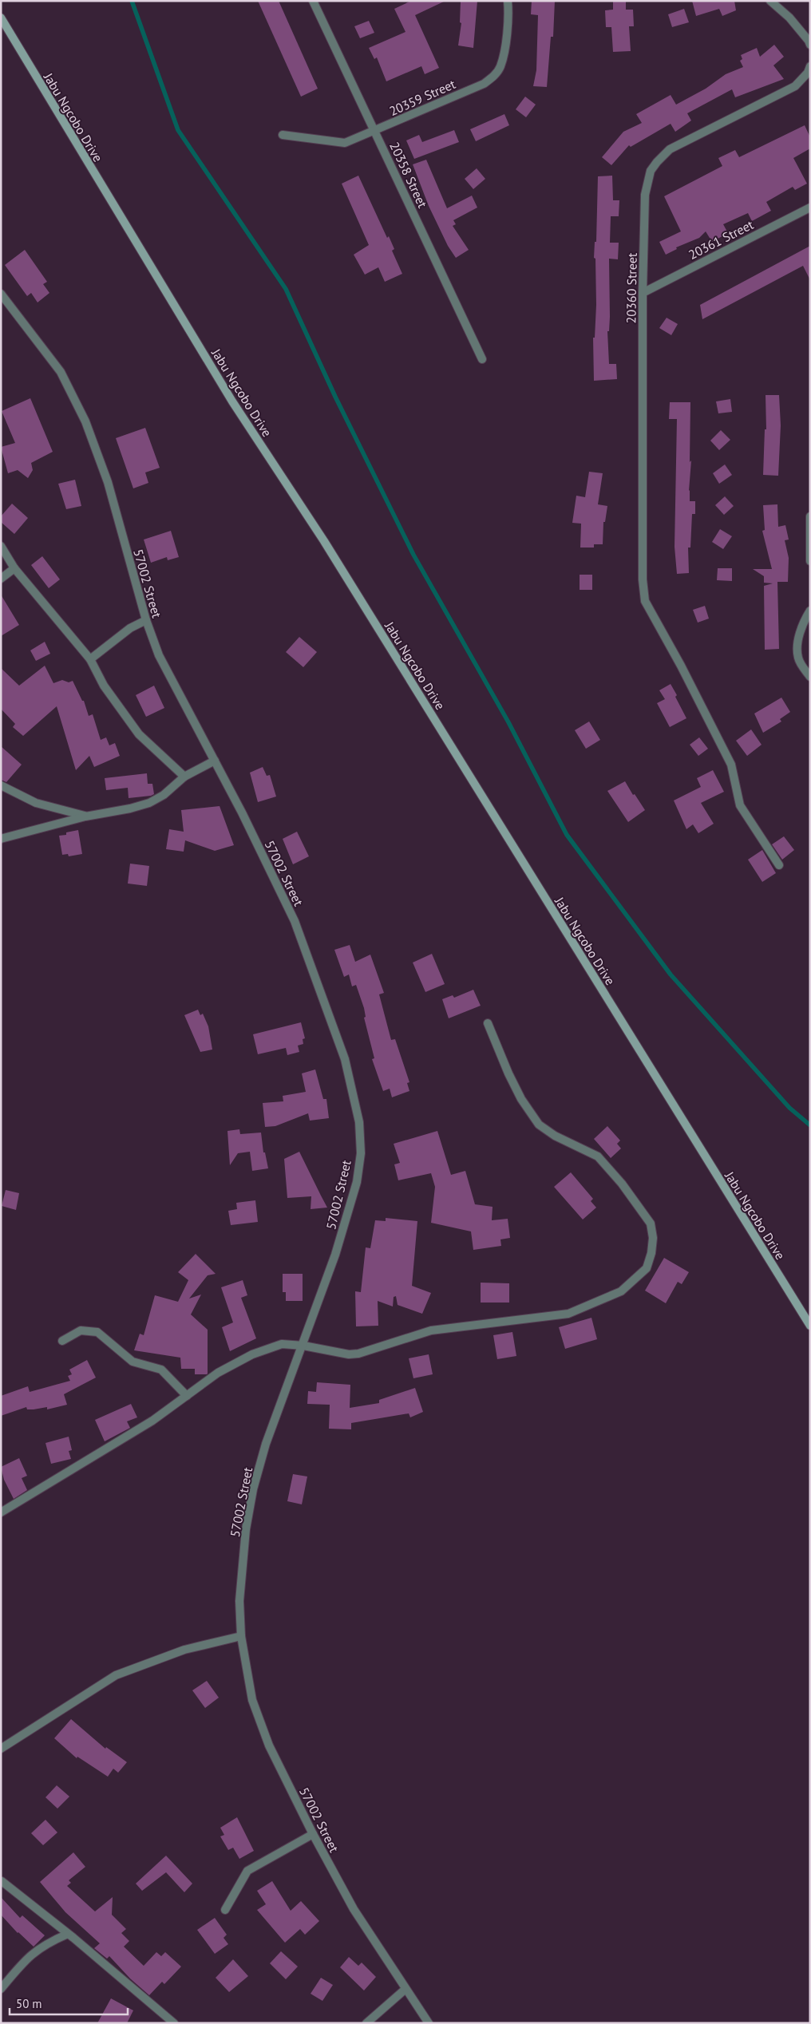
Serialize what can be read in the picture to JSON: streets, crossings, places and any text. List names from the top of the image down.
{
  "streets": {
    "main road": ["Jabu Ngcobo Drive"],
    "street": [
      "20359 Street",
      "20358 Street",
      "20361 Street",
      "20360 Street",
      "57002 Street"
    ]
  },
  "crossings": [
    ["20359 Street", "20358 Street"],
    ["20361 Street", "20360 Street"]
  ],
  "scale_bar": "50 m"
}
